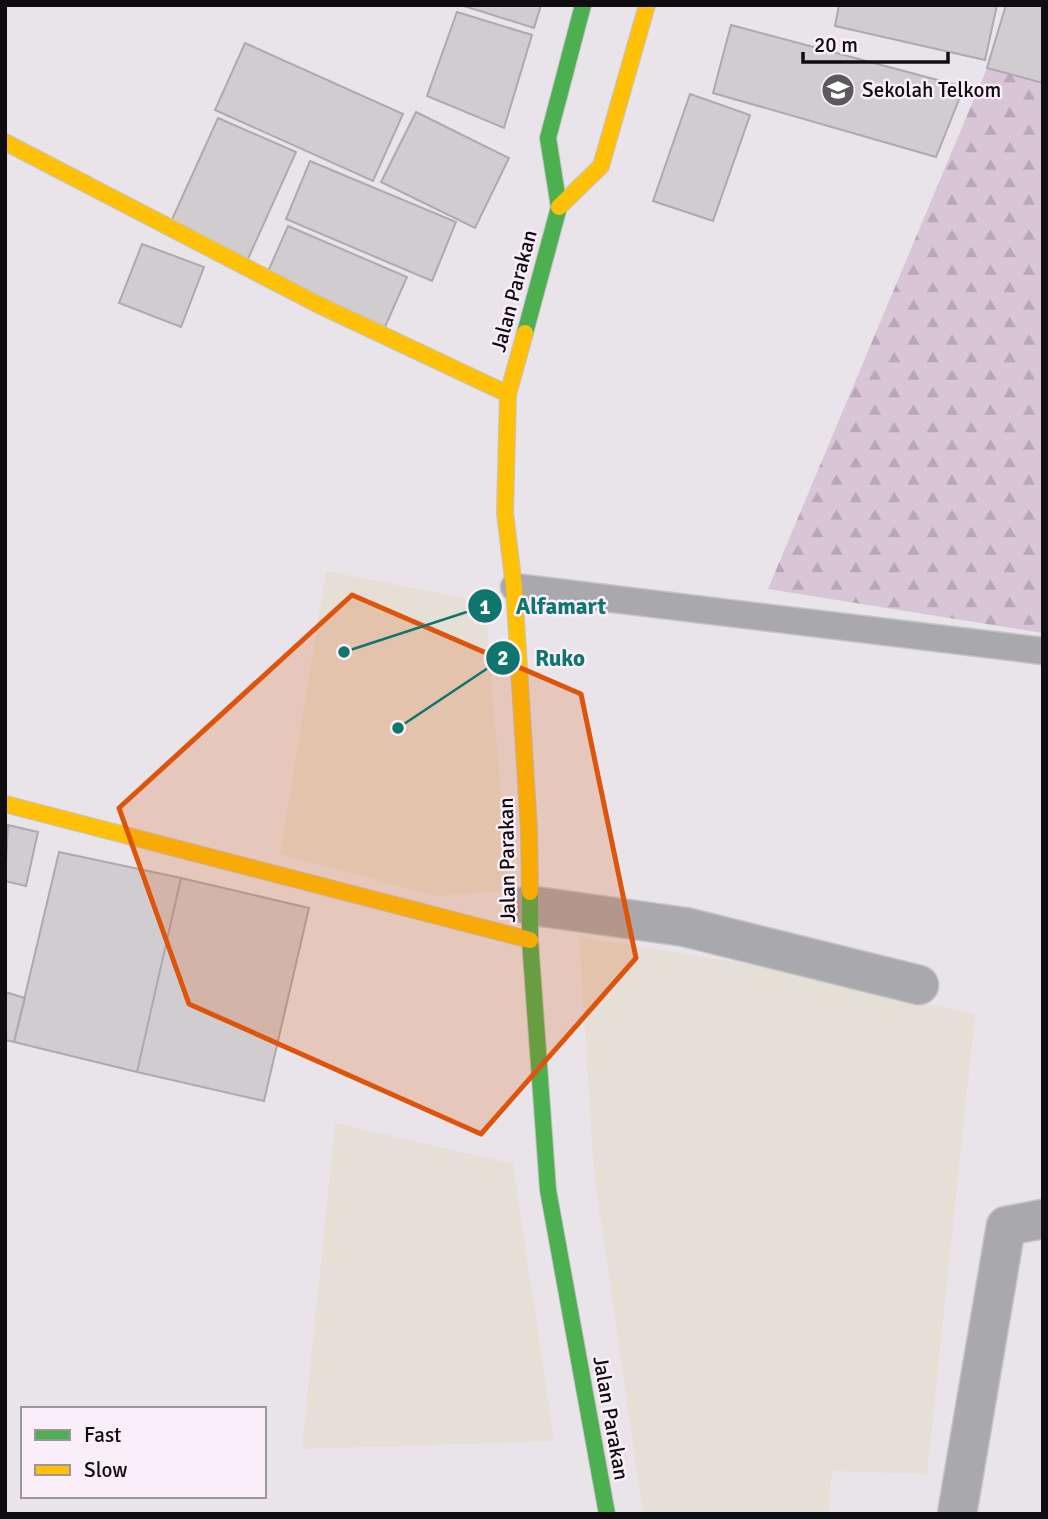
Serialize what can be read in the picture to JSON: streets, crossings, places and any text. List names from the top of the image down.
{
  "streets": {
    "street": ["Jalan Parakan"]
  },
  "places": {
    "school or university": ["Sekolah Telkom"],
    "other": ["Alfamart", "Ruko"]
  },
  "legend": ["Fast", "Slow"],
  "scale_bar": "20 m"
}
